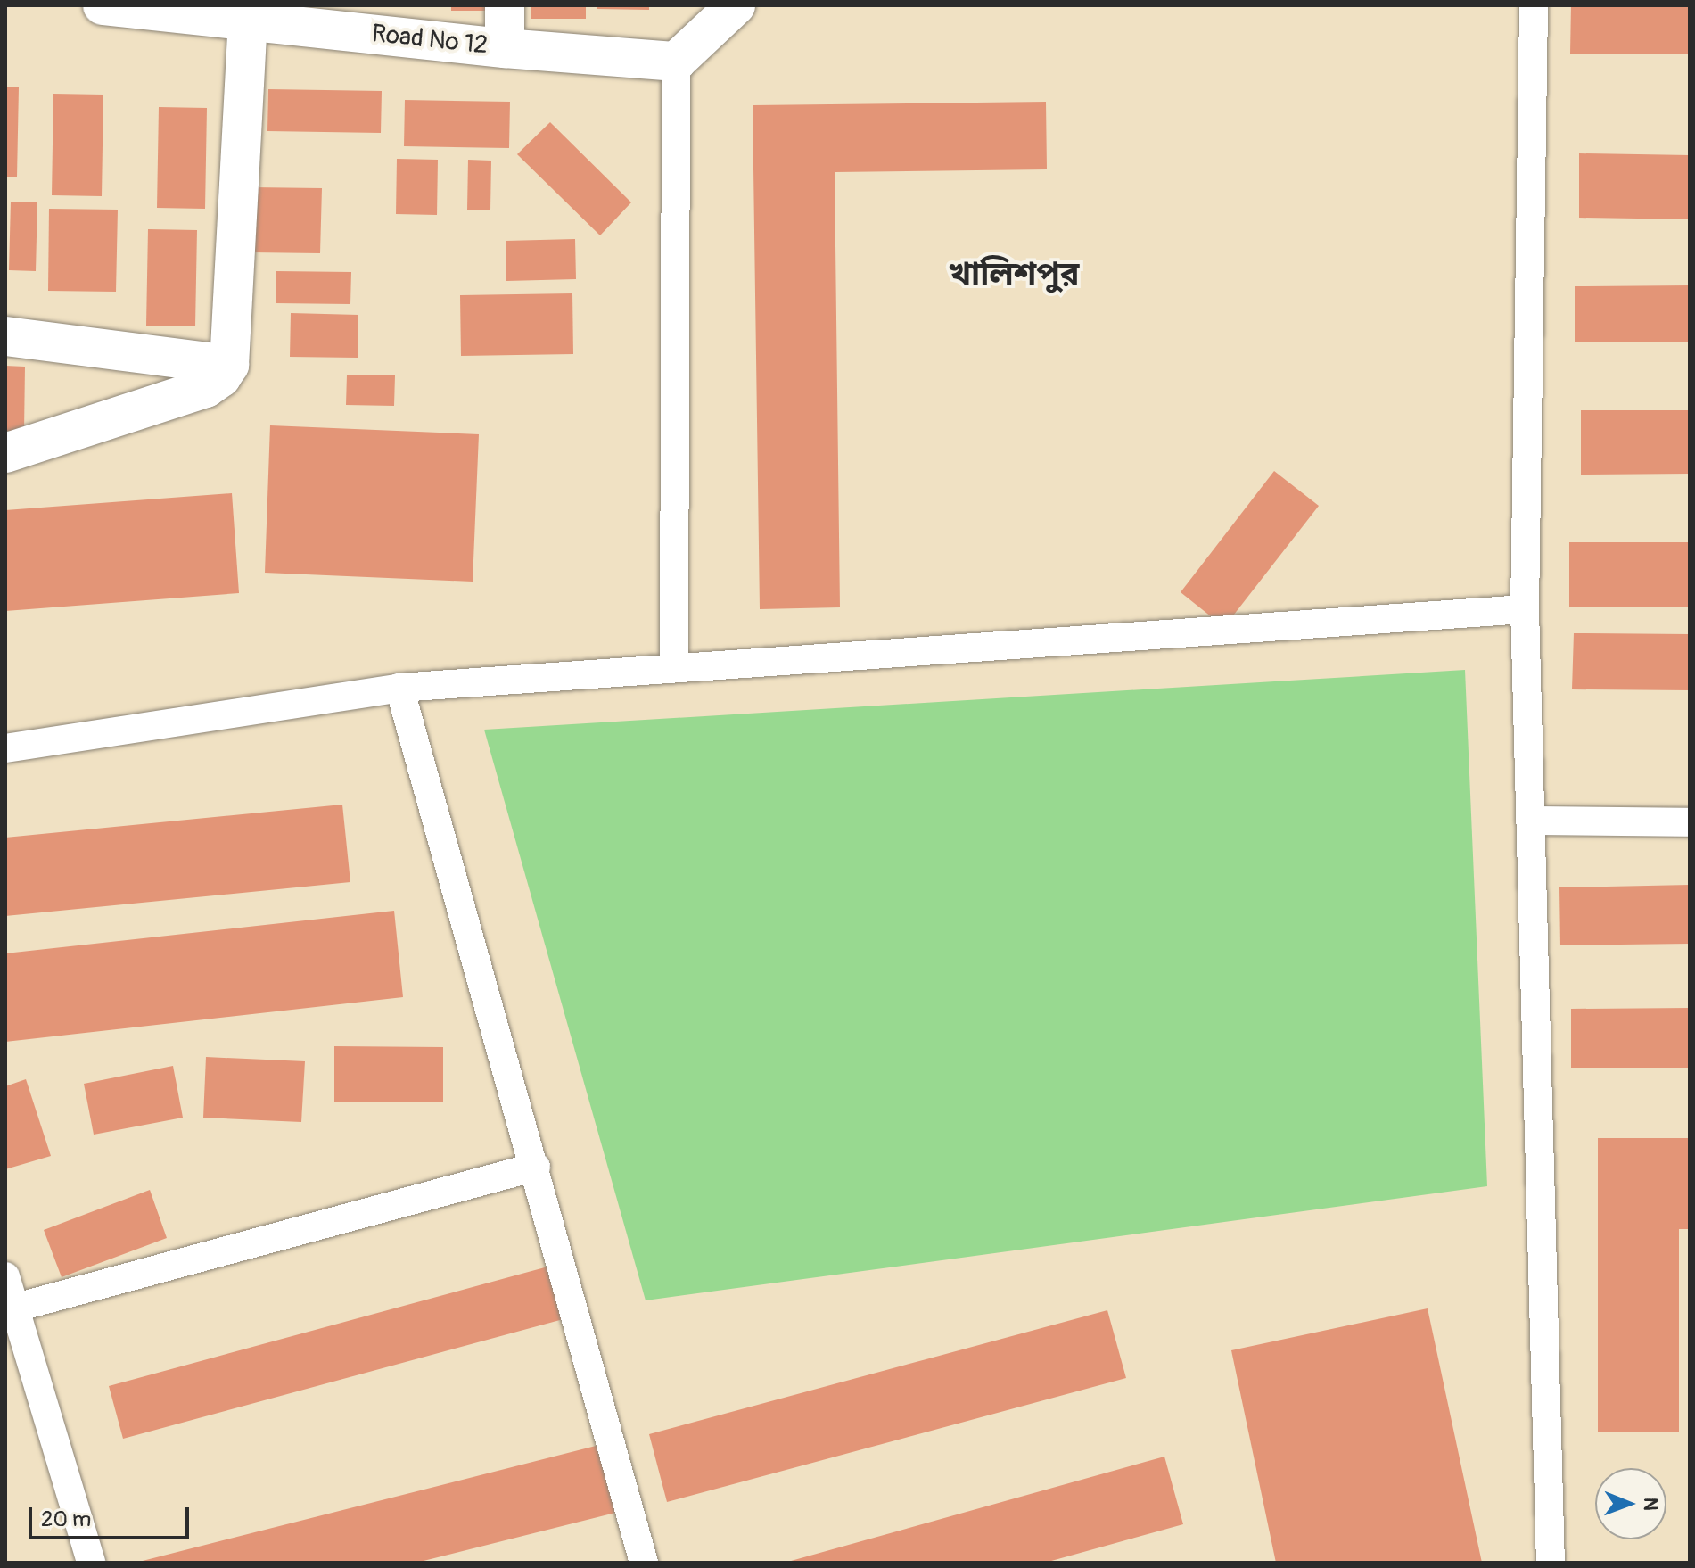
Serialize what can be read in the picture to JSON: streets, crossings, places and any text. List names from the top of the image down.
{
  "streets": {
    "street": ["Road No 12"]
  },
  "districts": ["খালিশপুর"],
  "scale_bar": "20 m",
  "north": "right"
}
